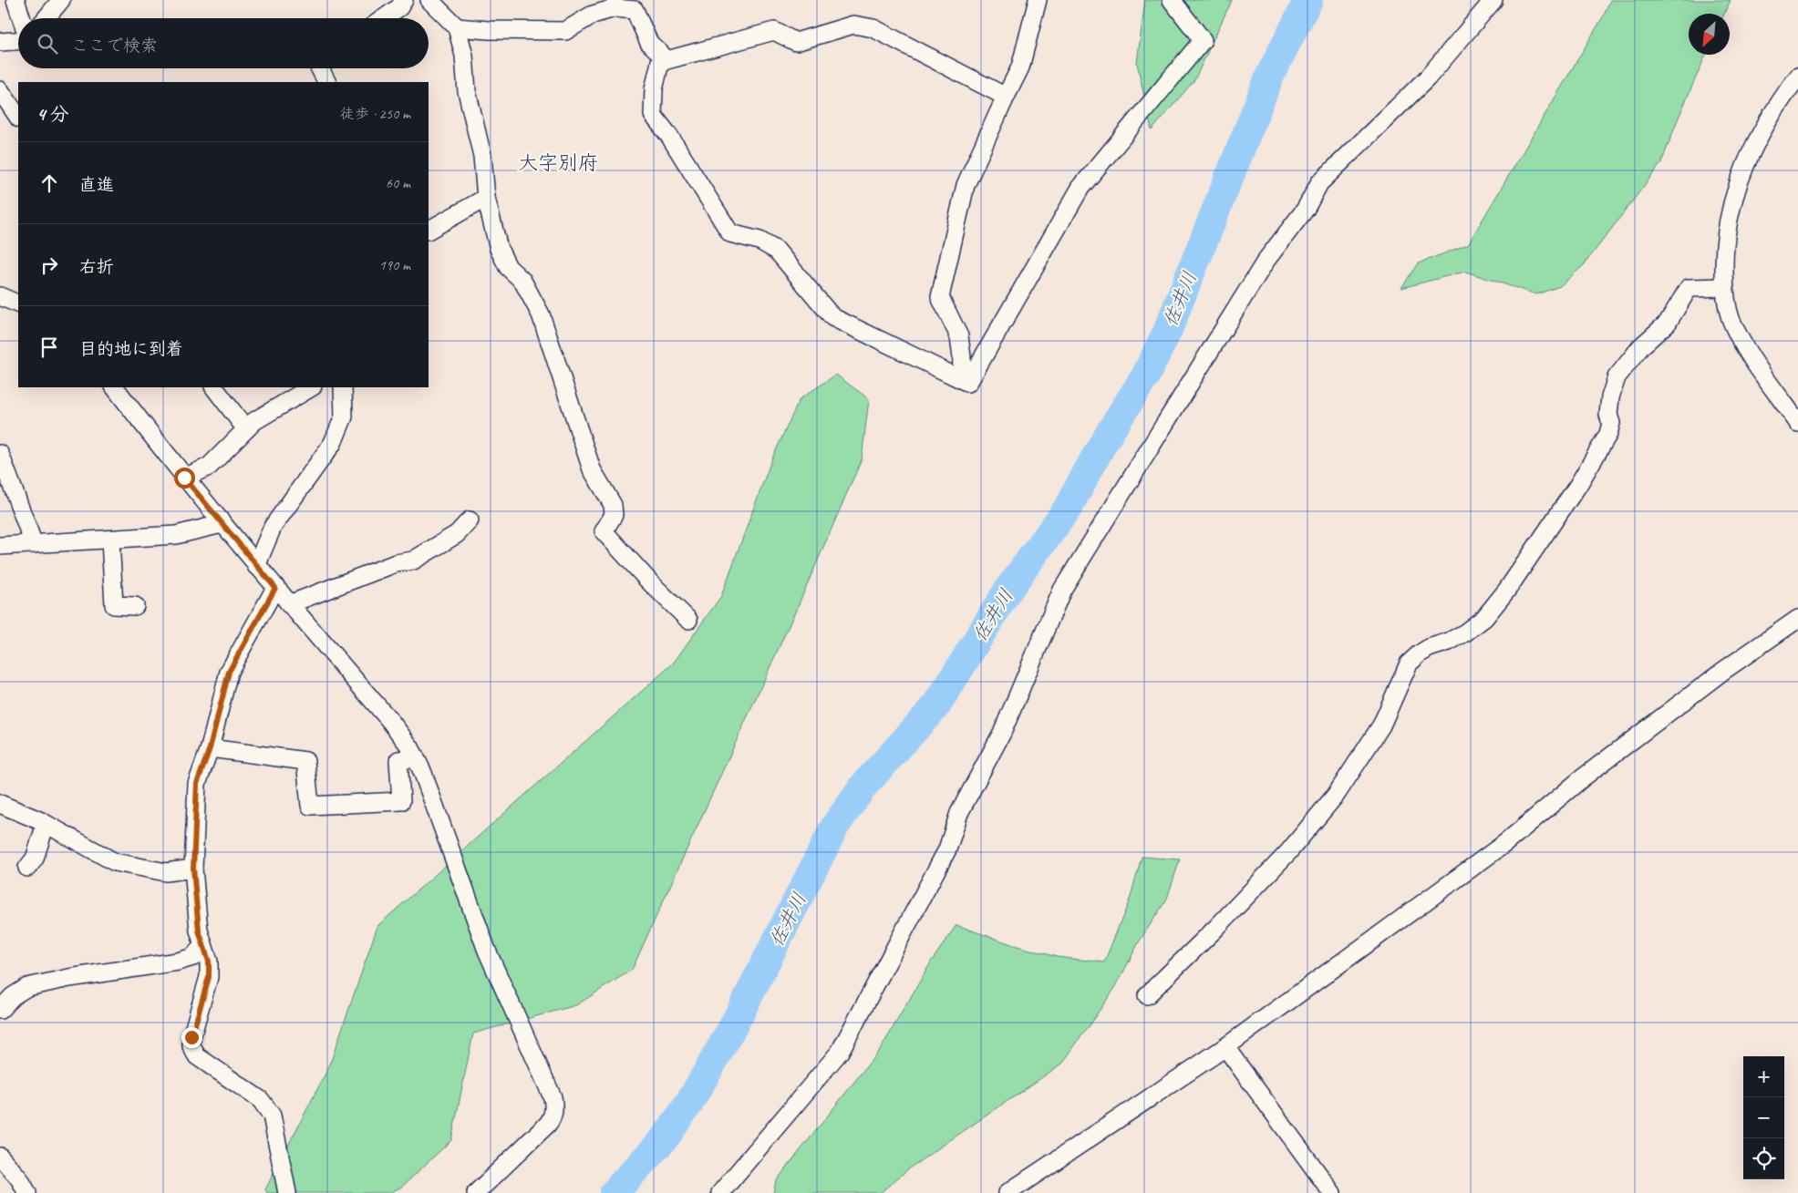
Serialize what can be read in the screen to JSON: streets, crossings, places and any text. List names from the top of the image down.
{
  "districts": ["大字別府"],
  "water": ["佐井川"],
  "north": "bottom left",
  "page": {
    "search": "ここで検索",
    "heading": ["4 分", "徒歩 · 250 m"],
    "list": [
      ["直進", "60 m"],
      ["右折", "190 m"],
      "目的地に到着"
    ],
    "map_buttons": ["+", "−"]
  }
}
